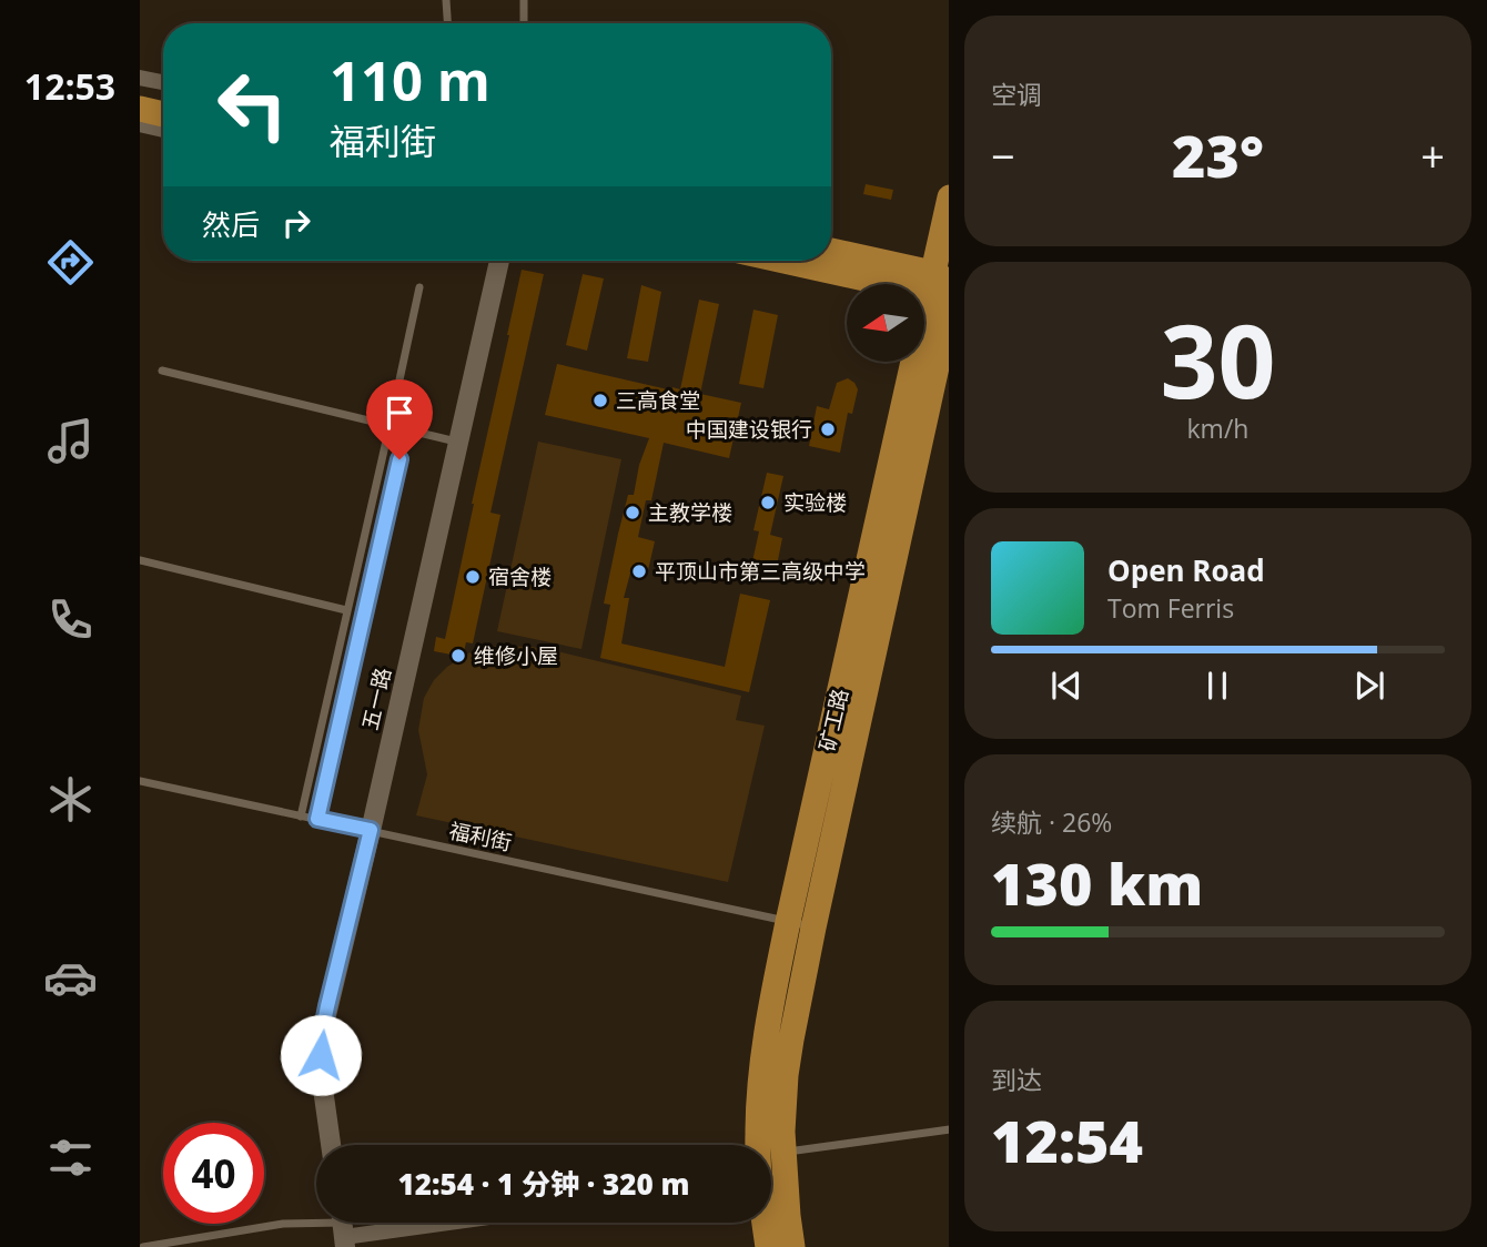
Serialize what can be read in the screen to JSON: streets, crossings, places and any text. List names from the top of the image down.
{
  "streets": {
    "main road": ["矿工路"],
    "street": ["五一路"],
    "lane": ["福利街"]
  },
  "crossings": [
    ["五一路", "福利街"],
    ["矿工路", "福利街"]
  ],
  "places": [
    "三高食堂",
    "中国建设银行",
    "实验楼",
    "主教学楼",
    "平顶山市第三高级中学",
    "宿舍楼",
    "维修小屋"
  ],
  "north": "left",
  "page": {
    "tabs": "12:53",
    "tile": [
      "空调",
      ["30", "km/h"],
      ["续航 · 26%", "130 km"],
      ["到达", "12:54"]
    ],
    "turn": ["110 m", "福利街"],
    "heat": ["−", "23°", "+"],
    "then": "然后",
    "song": ["Open Road", "Tom Ferris"],
    "limit": "40",
    "trip": "12:54 · 1 分钟 · 320 m"
  }
}
